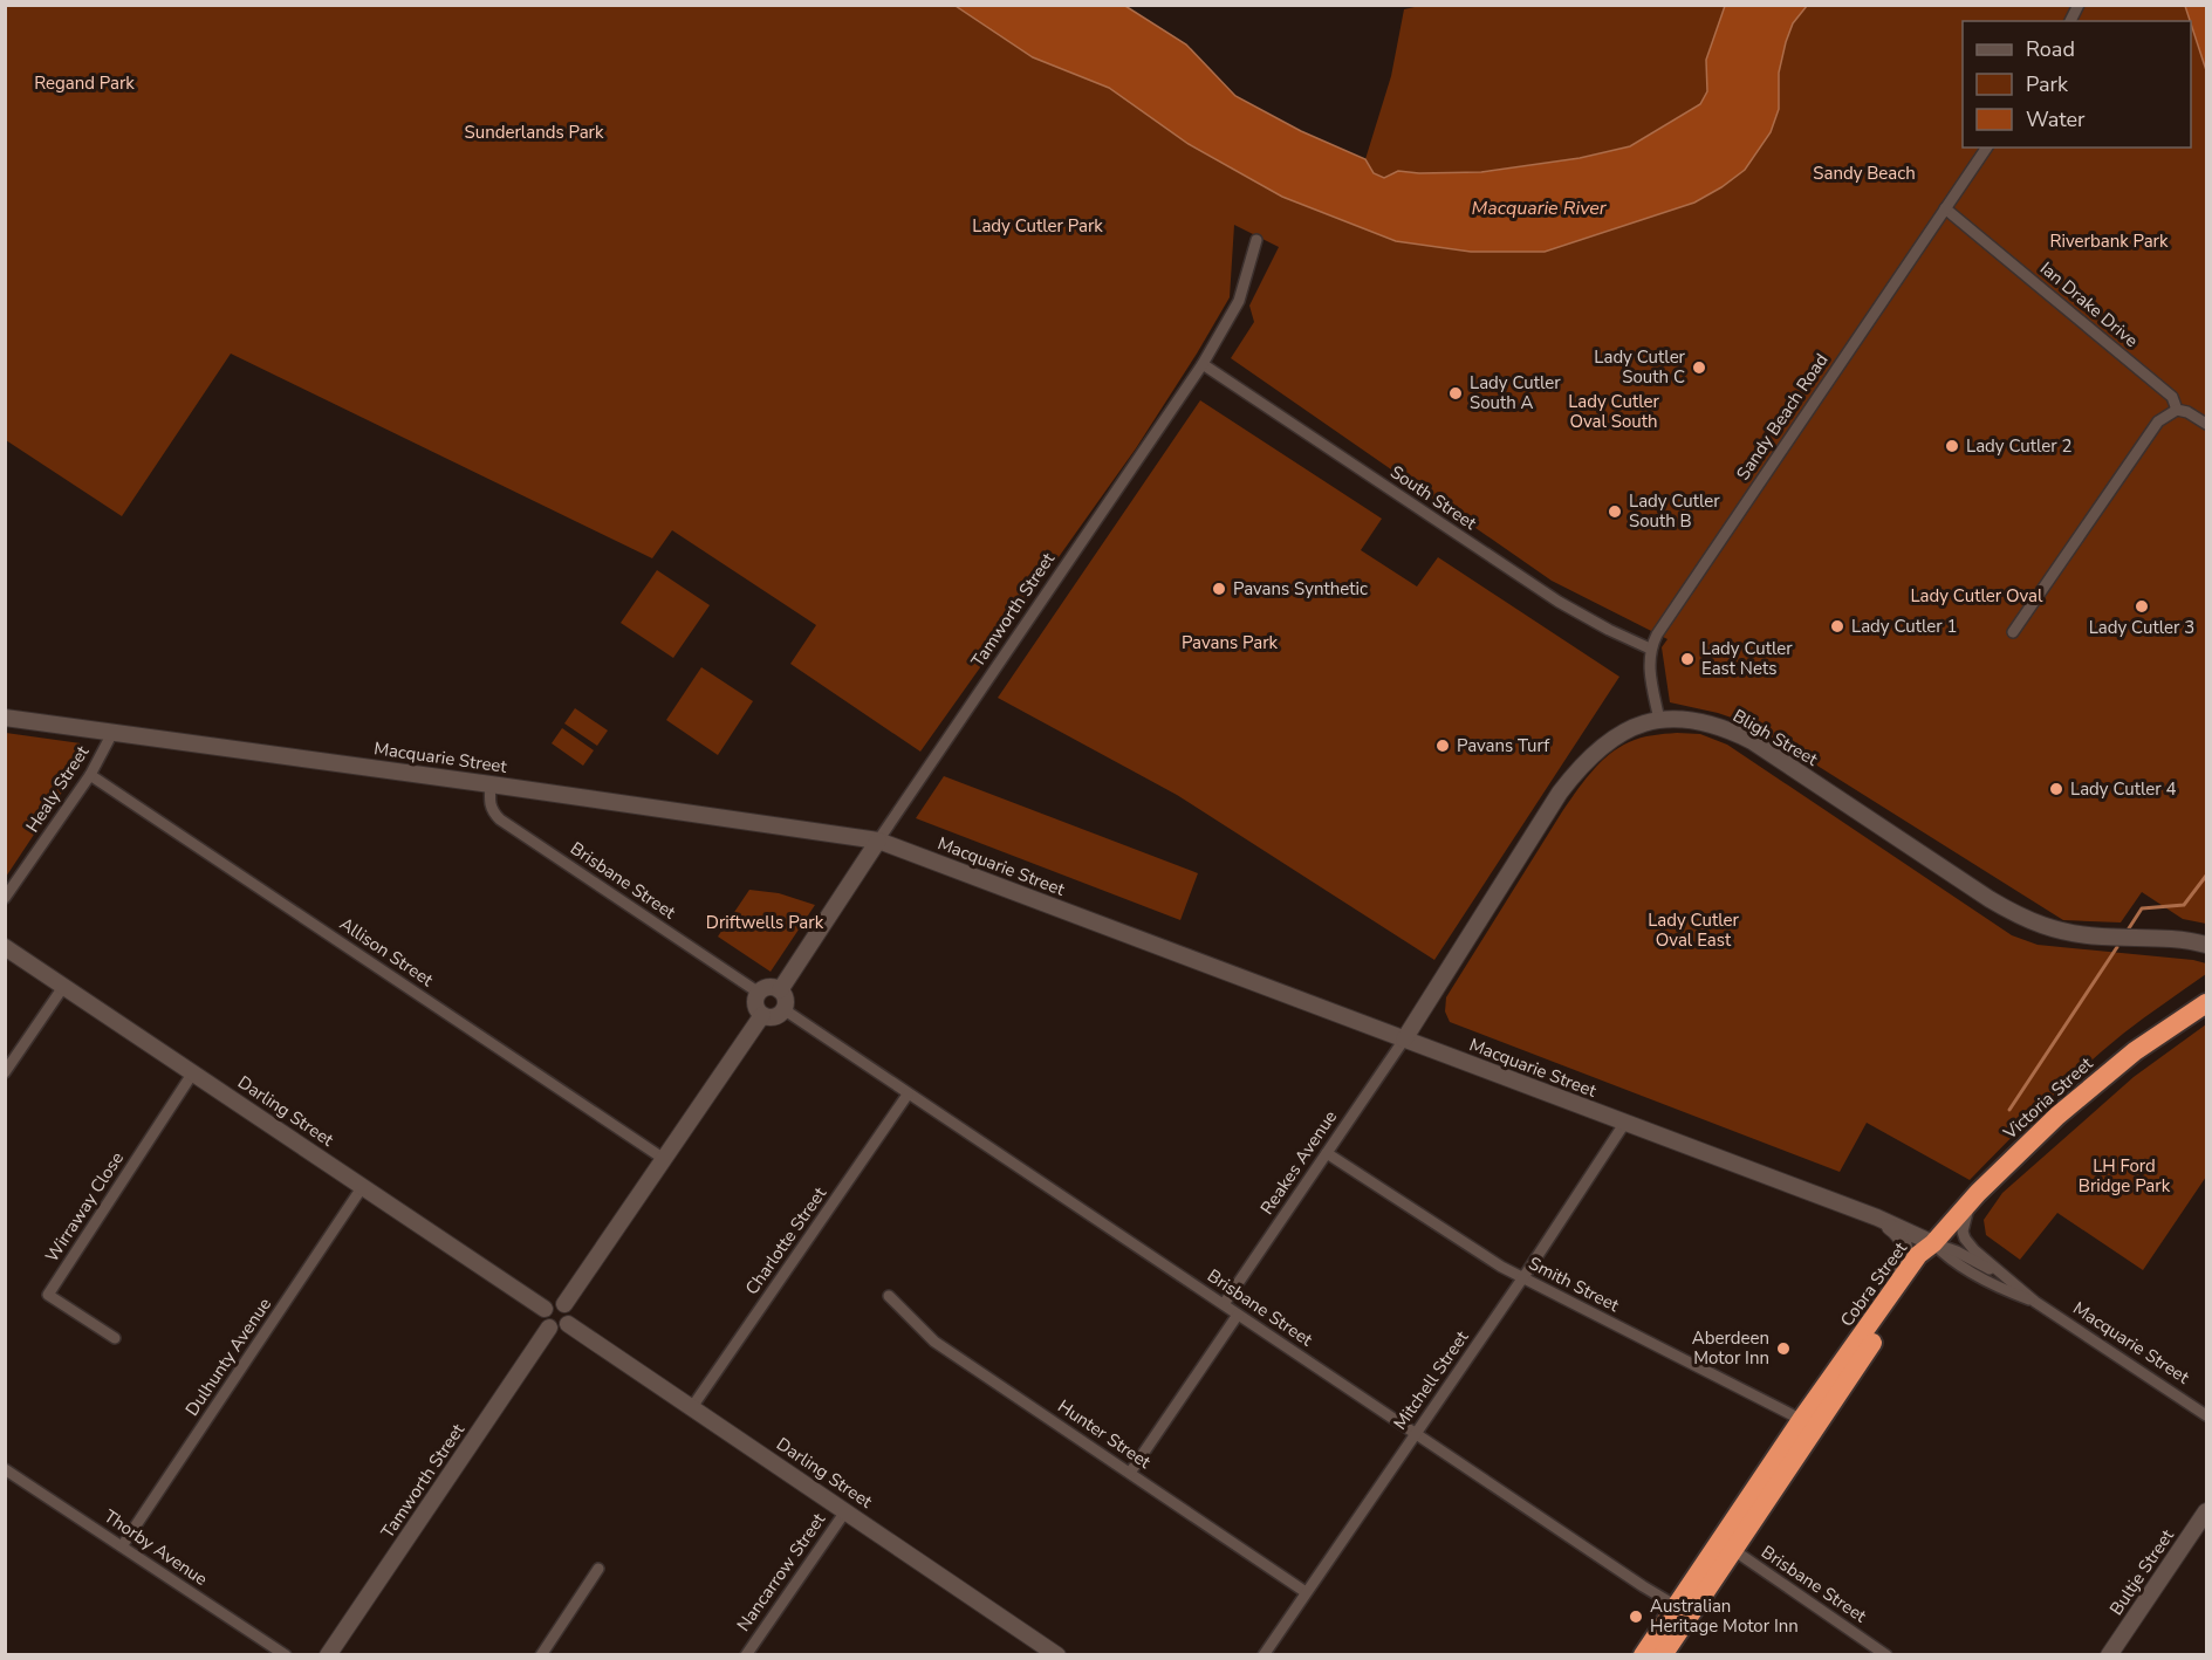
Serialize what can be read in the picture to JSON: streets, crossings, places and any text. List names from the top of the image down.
{
  "streets": {
    "highway": ["Victoria Street", "Cobra Street"],
    "street": [
      "Ian Drake Drive",
      "Sandy Beach Road",
      "South Street",
      "Tamworth Street",
      "Bligh Street",
      "Macquarie Street",
      "Healy Street",
      "Brisbane Street",
      "Allison Street",
      "Darling Street",
      "Reakes Avenue",
      "Wirraway Close",
      "Charlotte Street",
      "Smith Street",
      "Dulhunty Avenue",
      "Mitchell Street",
      "Hunter Street",
      "Thorby Avenue",
      "Nancarrow Street",
      "Bultje Street"
    ]
  },
  "crossings": [
    ["Ian Drake Drive", "Sandy Beach Road"],
    ["Sandy Beach Road", "South Street"],
    ["South Street", "Tamworth Street"],
    ["Tamworth Street", "Macquarie Street"],
    ["Tamworth Street", "Brisbane Street"],
    ["Tamworth Street", "Darling Street"],
    ["Bligh Street", "Macquarie Street"],
    ["Bligh Street", "Reakes Avenue"],
    ["Macquarie Street", "Healy Street"],
    ["Macquarie Street", "Brisbane Street"],
    ["Macquarie Street", "Victoria Street"],
    ["Macquarie Street", "Reakes Avenue"],
    ["Macquarie Street", "Cobra Street"],
    ["Macquarie Street", "Mitchell Street"],
    ["Healy Street", "Allison Street"],
    ["Brisbane Street", "Reakes Avenue"],
    ["Brisbane Street", "Charlotte Street"],
    ["Brisbane Street", "Cobra Street"],
    ["Brisbane Street", "Mitchell Street"],
    ["Victoria Street", "Cobra Street"],
    ["Darling Street", "Wirraway Close"],
    ["Darling Street", "Charlotte Street"],
    ["Darling Street", "Dulhunty Avenue"],
    ["Darling Street", "Nancarrow Street"],
    ["Reakes Avenue", "Smith Street"],
    ["Smith Street", "Cobra Street"],
    ["Smith Street", "Mitchell Street"],
    ["Dulhunty Avenue", "Thorby Avenue"],
    ["Mitchell Street", "Hunter Street"]
  ],
  "water": ["Macquarie River"],
  "parks": [
    "Regand Park",
    "Sunderlands Park",
    "Sandy Beach",
    "Lady Cutler Park",
    "Riverbank Park",
    "Lady Cutler Oval South",
    "Lady Cutler Oval",
    "Pavans Park",
    "Lady Cutler Oval East",
    "Driftwells Park",
    "LH Ford Bridge Park"
  ],
  "places": [
    "Lady Cutler South C",
    "Lady Cutler South A",
    "Lady Cutler 2",
    "Lady Cutler South B",
    "Pavans Synthetic",
    "Lady Cutler 3",
    "Lady Cutler 1",
    "Lady Cutler East Nets",
    "Pavans Turf",
    "Lady Cutler 4",
    "Aberdeen Motor Inn",
    "Australian Heritage Motor Inn"
  ],
  "legend": ["Road", "Park", "Water"]
}
